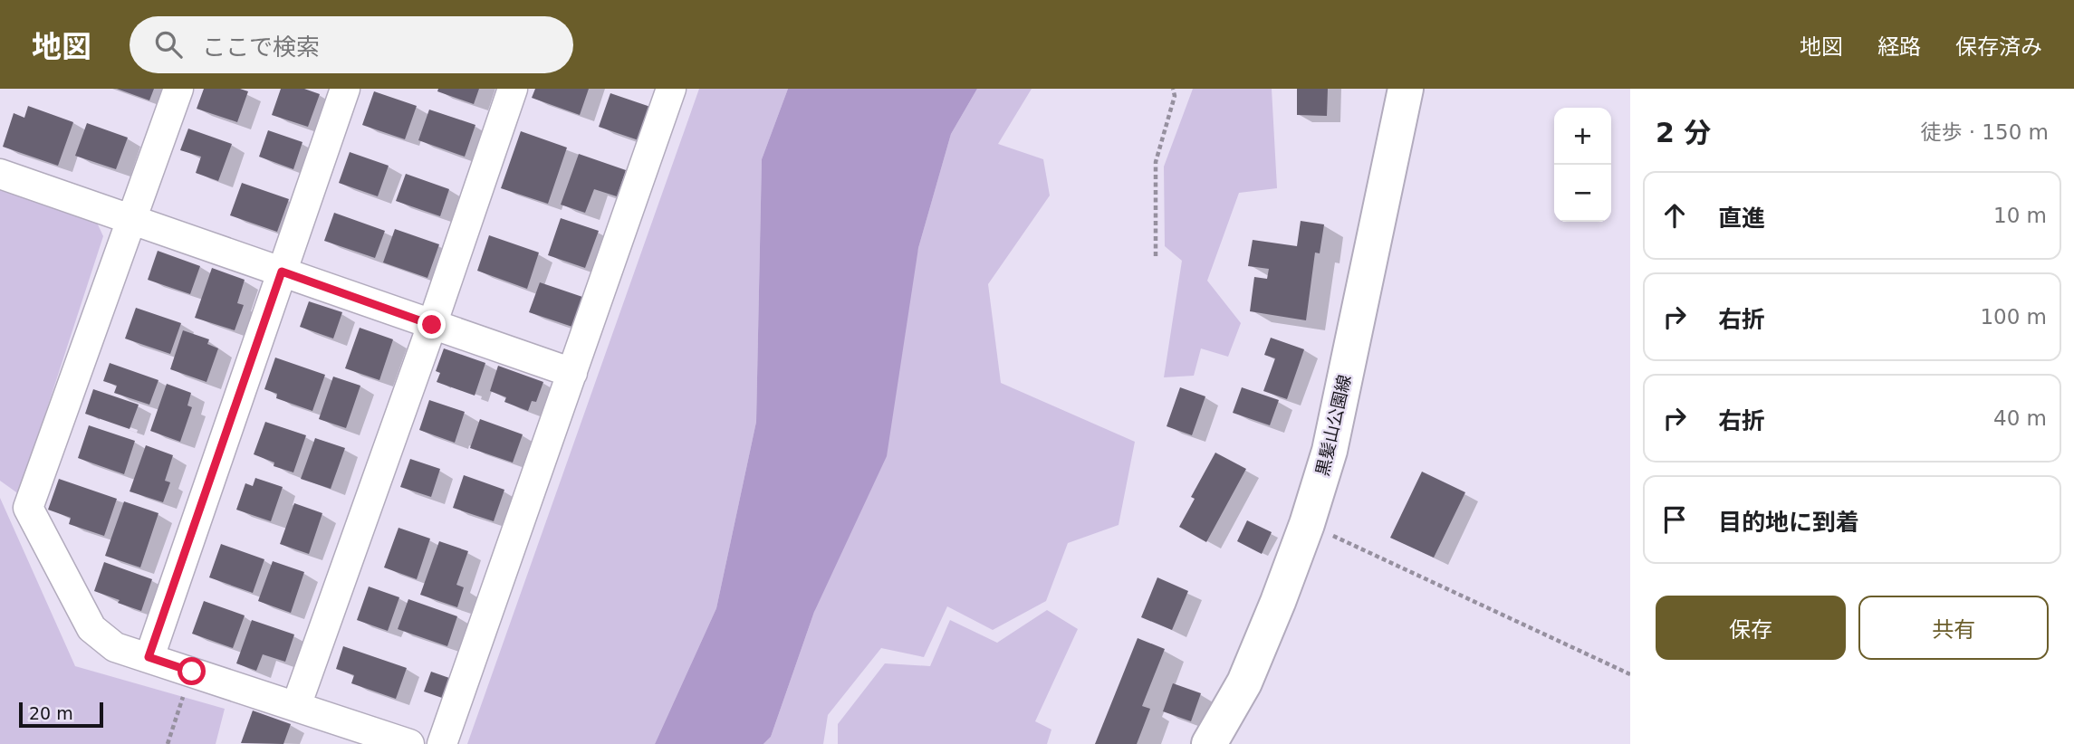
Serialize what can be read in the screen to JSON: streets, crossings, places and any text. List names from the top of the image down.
{
  "streets": {
    "main road": ["黒髪山公園線"]
  },
  "scale_bar": "20 m",
  "page": {
    "header": "地図",
    "search": "ここで検索",
    "nav": ["地図", "経路", "保存済み"],
    "heading": ["2 分", "徒歩 · 150 m"],
    "map_buttons": ["+", "−"],
    "list": [
      ["直進", "10 m"],
      ["右折", "100 m"],
      ["右折", "40 m"],
      "目的地に到着"
    ],
    "buttons": ["保存", "共有"],
    "scale": "20 m"
  }
}
